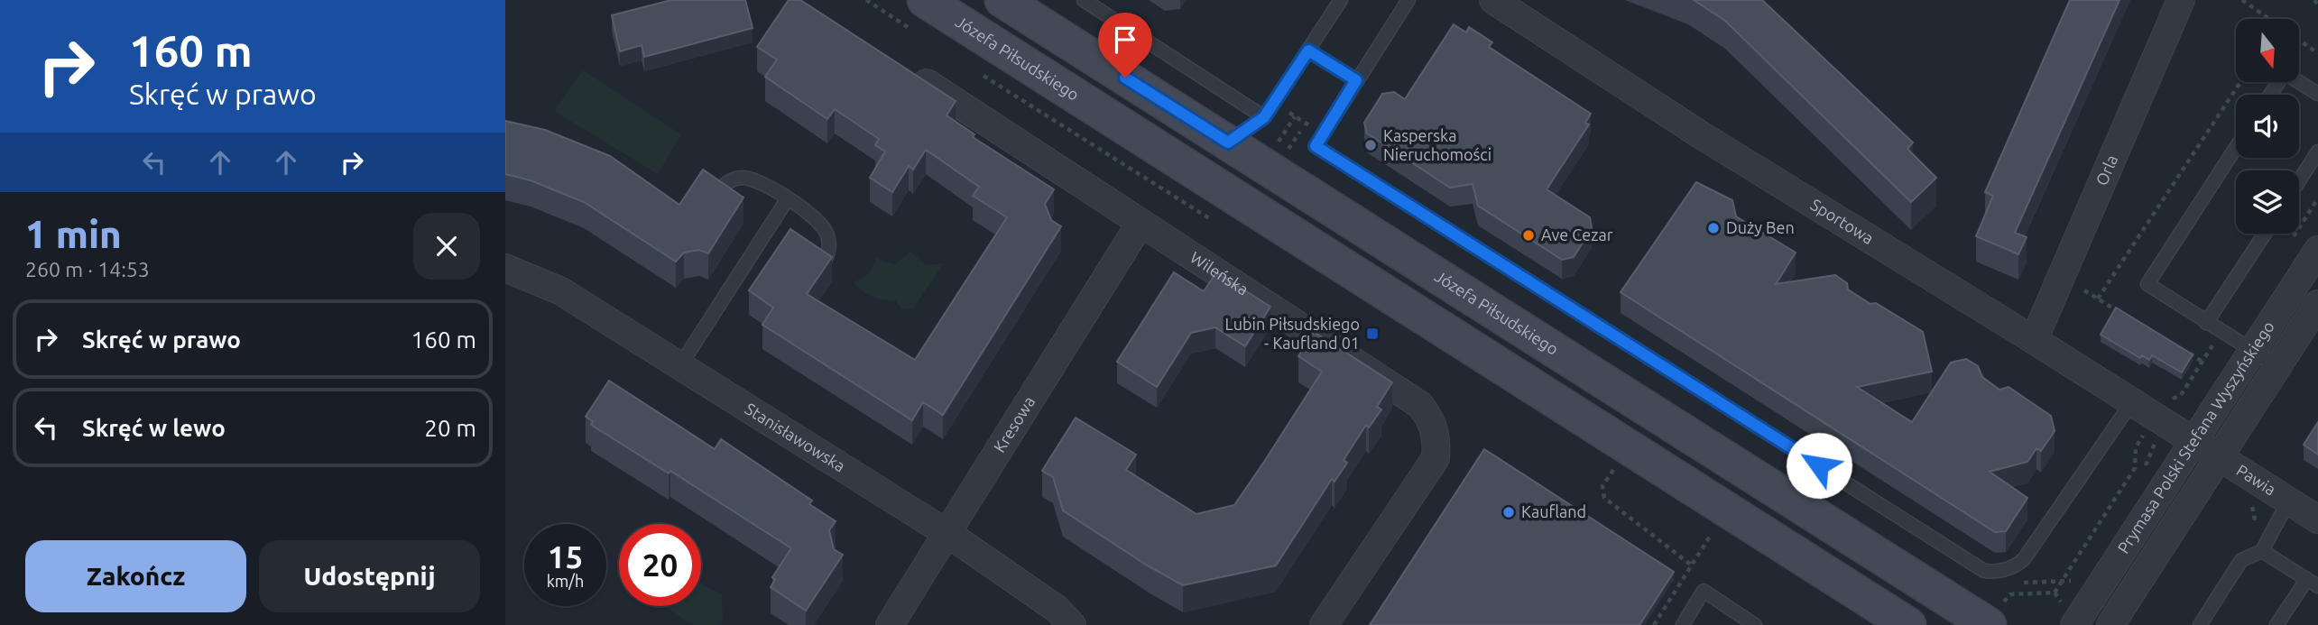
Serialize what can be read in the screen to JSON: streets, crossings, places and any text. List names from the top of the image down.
{
  "streets": {
    "street": [
      "Józefa Piłsudskiego",
      "Orla",
      "Sportowa",
      "Wileńska",
      "Kresowa",
      "Stanisławowska",
      "Prymasa Polski Stefana Wyszyńskiego",
      "Pawia"
    ]
  },
  "crossings": [
    ["Orla", "Sportowa"],
    ["Sportowa", "Prymasa Polski Stefana Wyszyńskiego"],
    ["Sportowa", "Pawia"],
    ["Wileńska", "Kresowa"],
    ["Kresowa", "Stanisławowska"],
    ["Prymasa Polski Stefana Wyszyńskiego", "Pawia"]
  ],
  "places": {
    "other": [
      "Kasperska Nieruchomości",
      "Duży Ben",
      "Ave Cezar",
      "Kaufland"
    ],
    "transit": ["Lubin Piłsudskiego - Kaufland 01"]
  },
  "north": "bottom",
  "page": {
    "turn": ["160 m", "Skręć w prawo"],
    "heading": ["1 min", "260 m · 14:53"],
    "list": [
      {
        "name": "Skręć w prawo",
        "value": "160 m"
      },
      {
        "name": "Skręć w lewo",
        "value": "20 m"
      }
    ],
    "speed": "15 km/h",
    "limit": "20",
    "buttons": ["Zakończ", "Udostępnij"]
  }
}
